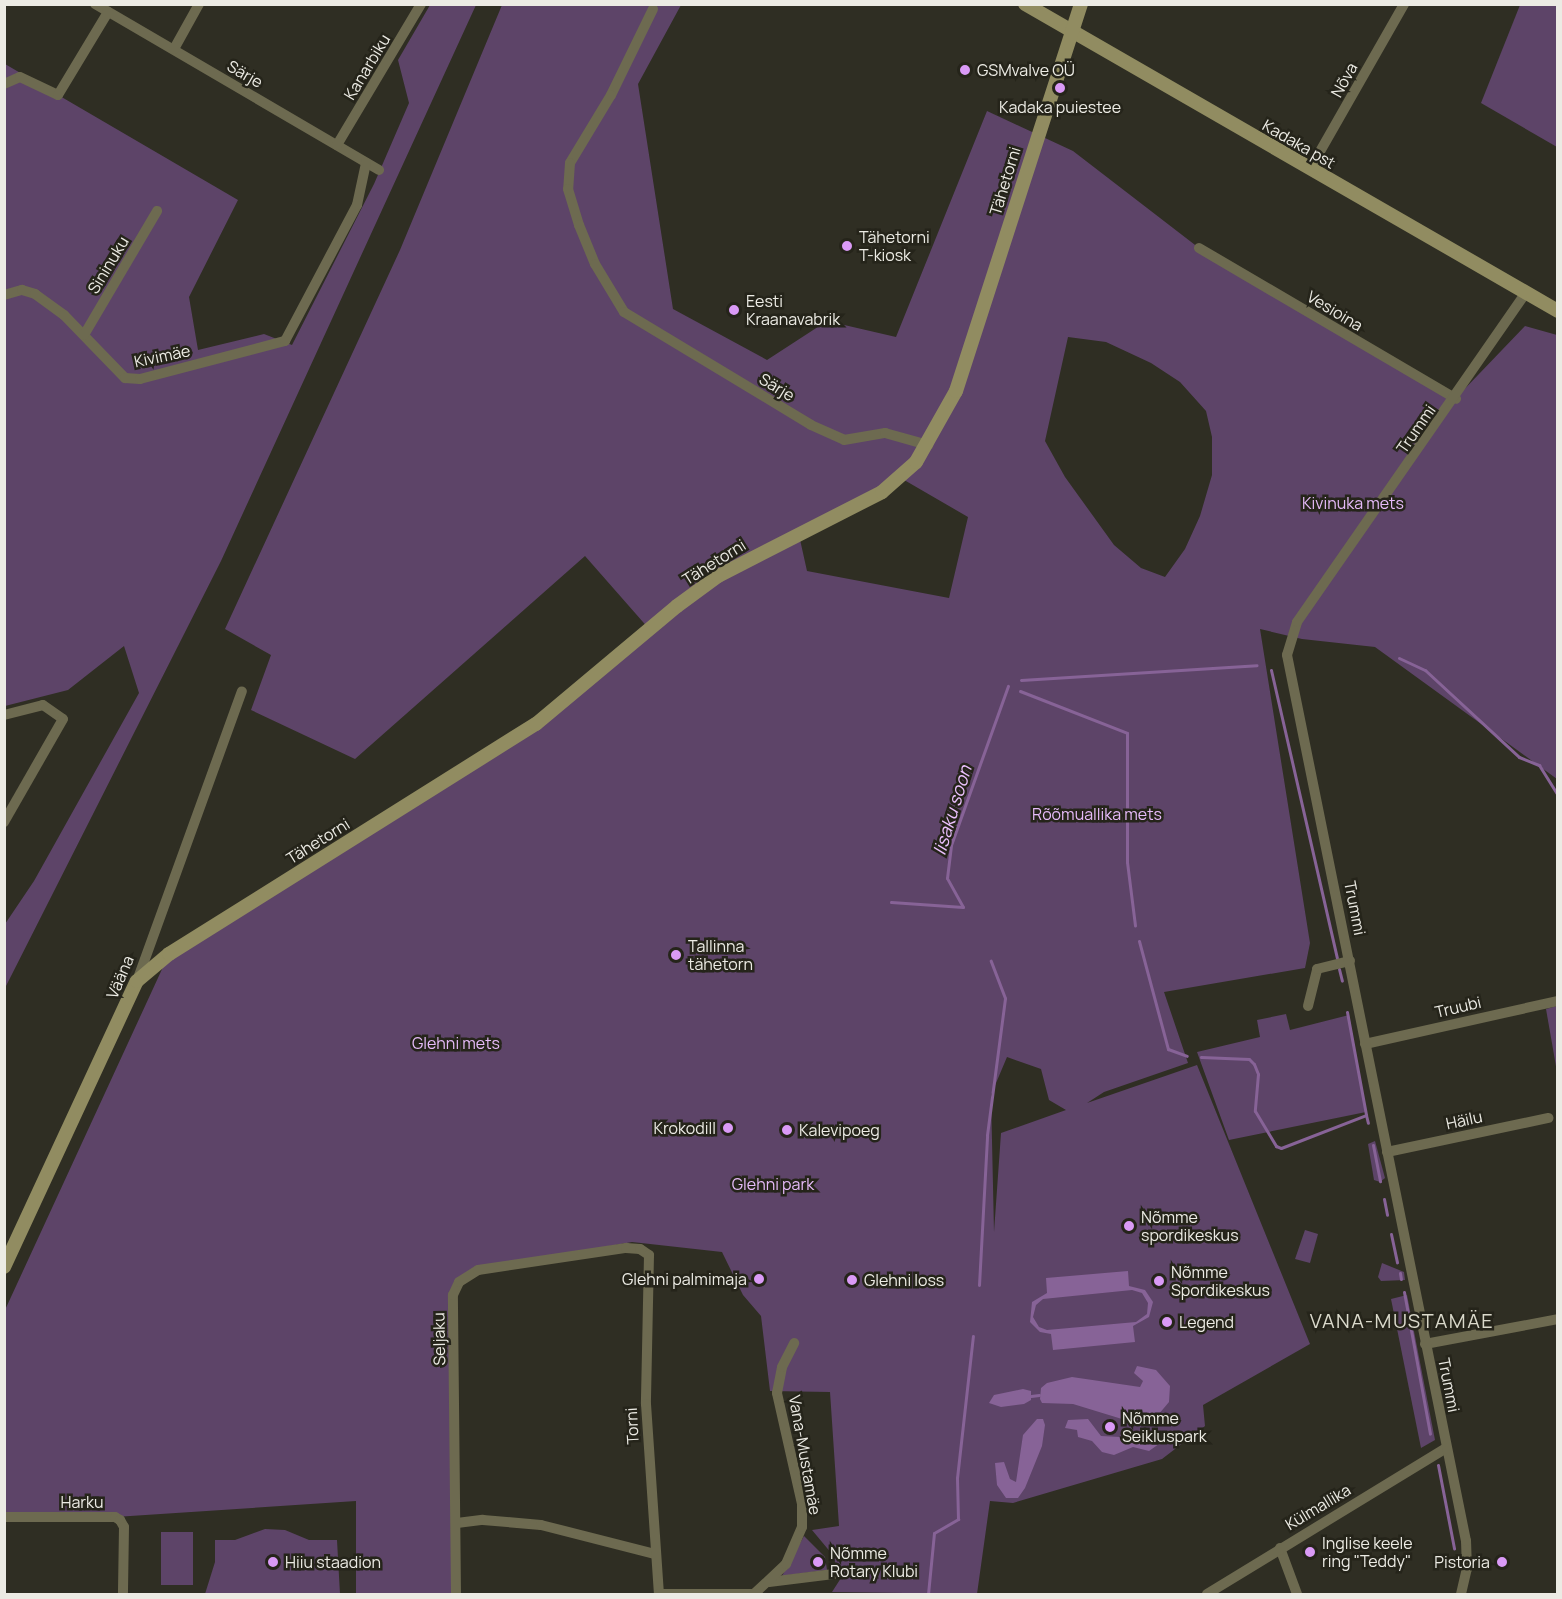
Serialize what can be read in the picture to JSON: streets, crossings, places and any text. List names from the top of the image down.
{
  "streets": {
    "street": [
      "Kanarbiku",
      "Särje",
      "Nõva",
      "Kadaka pst",
      "Tähetorni",
      "Sininuku",
      "Vesioina",
      "Kivimäe",
      "Trummi",
      "Vääna",
      "Truubi",
      "Häilu",
      "Seljaku",
      "Torni",
      "Vana-Mustamäe",
      "Harku",
      "Külmallika"
    ]
  },
  "crossings": [
    ["Kanarbiku", "Särje"],
    ["Särje", "Tähetorni"],
    ["Särje", "Kivimäe"],
    ["Nõva", "Kadaka pst"],
    ["Kadaka pst", "Tähetorni"],
    ["Kadaka pst", "Trummi"],
    ["Tähetorni", "Vääna"],
    ["Sininuku", "Kivimäe"],
    ["Vesioina", "Trummi"],
    ["Trummi", "Truubi"],
    ["Trummi", "Häilu"],
    ["Trummi", "Külmallika"],
    ["Seljaku", "Torni"]
  ],
  "districts": ["VANA-MUSTAMÄE"],
  "water": ["Iisaku soon"],
  "parks": [
    "Kivinuka mets",
    "Rõõmuallika mets",
    "Glehni mets",
    "Glehni park"
  ],
  "places": [
    "GSMvalve OÜ",
    "Kadaka puiestee",
    "Tähetorni T-kiosk",
    "Eesti Kraanavabrik",
    "Tallinna tähetorn",
    "Krokodill",
    "Kalevipoeg",
    "Nõmme spordikeskus",
    "Glehni palmimaja",
    "Glehni loss",
    "Nõmme Spordikeskus",
    "Legend",
    "Nõmme Seikluspark",
    "Inglise keele ring \"Teddy\"",
    "Hiiu staadion",
    "Nõmme Rotary Klubi",
    "Pistoria"
  ]
}
